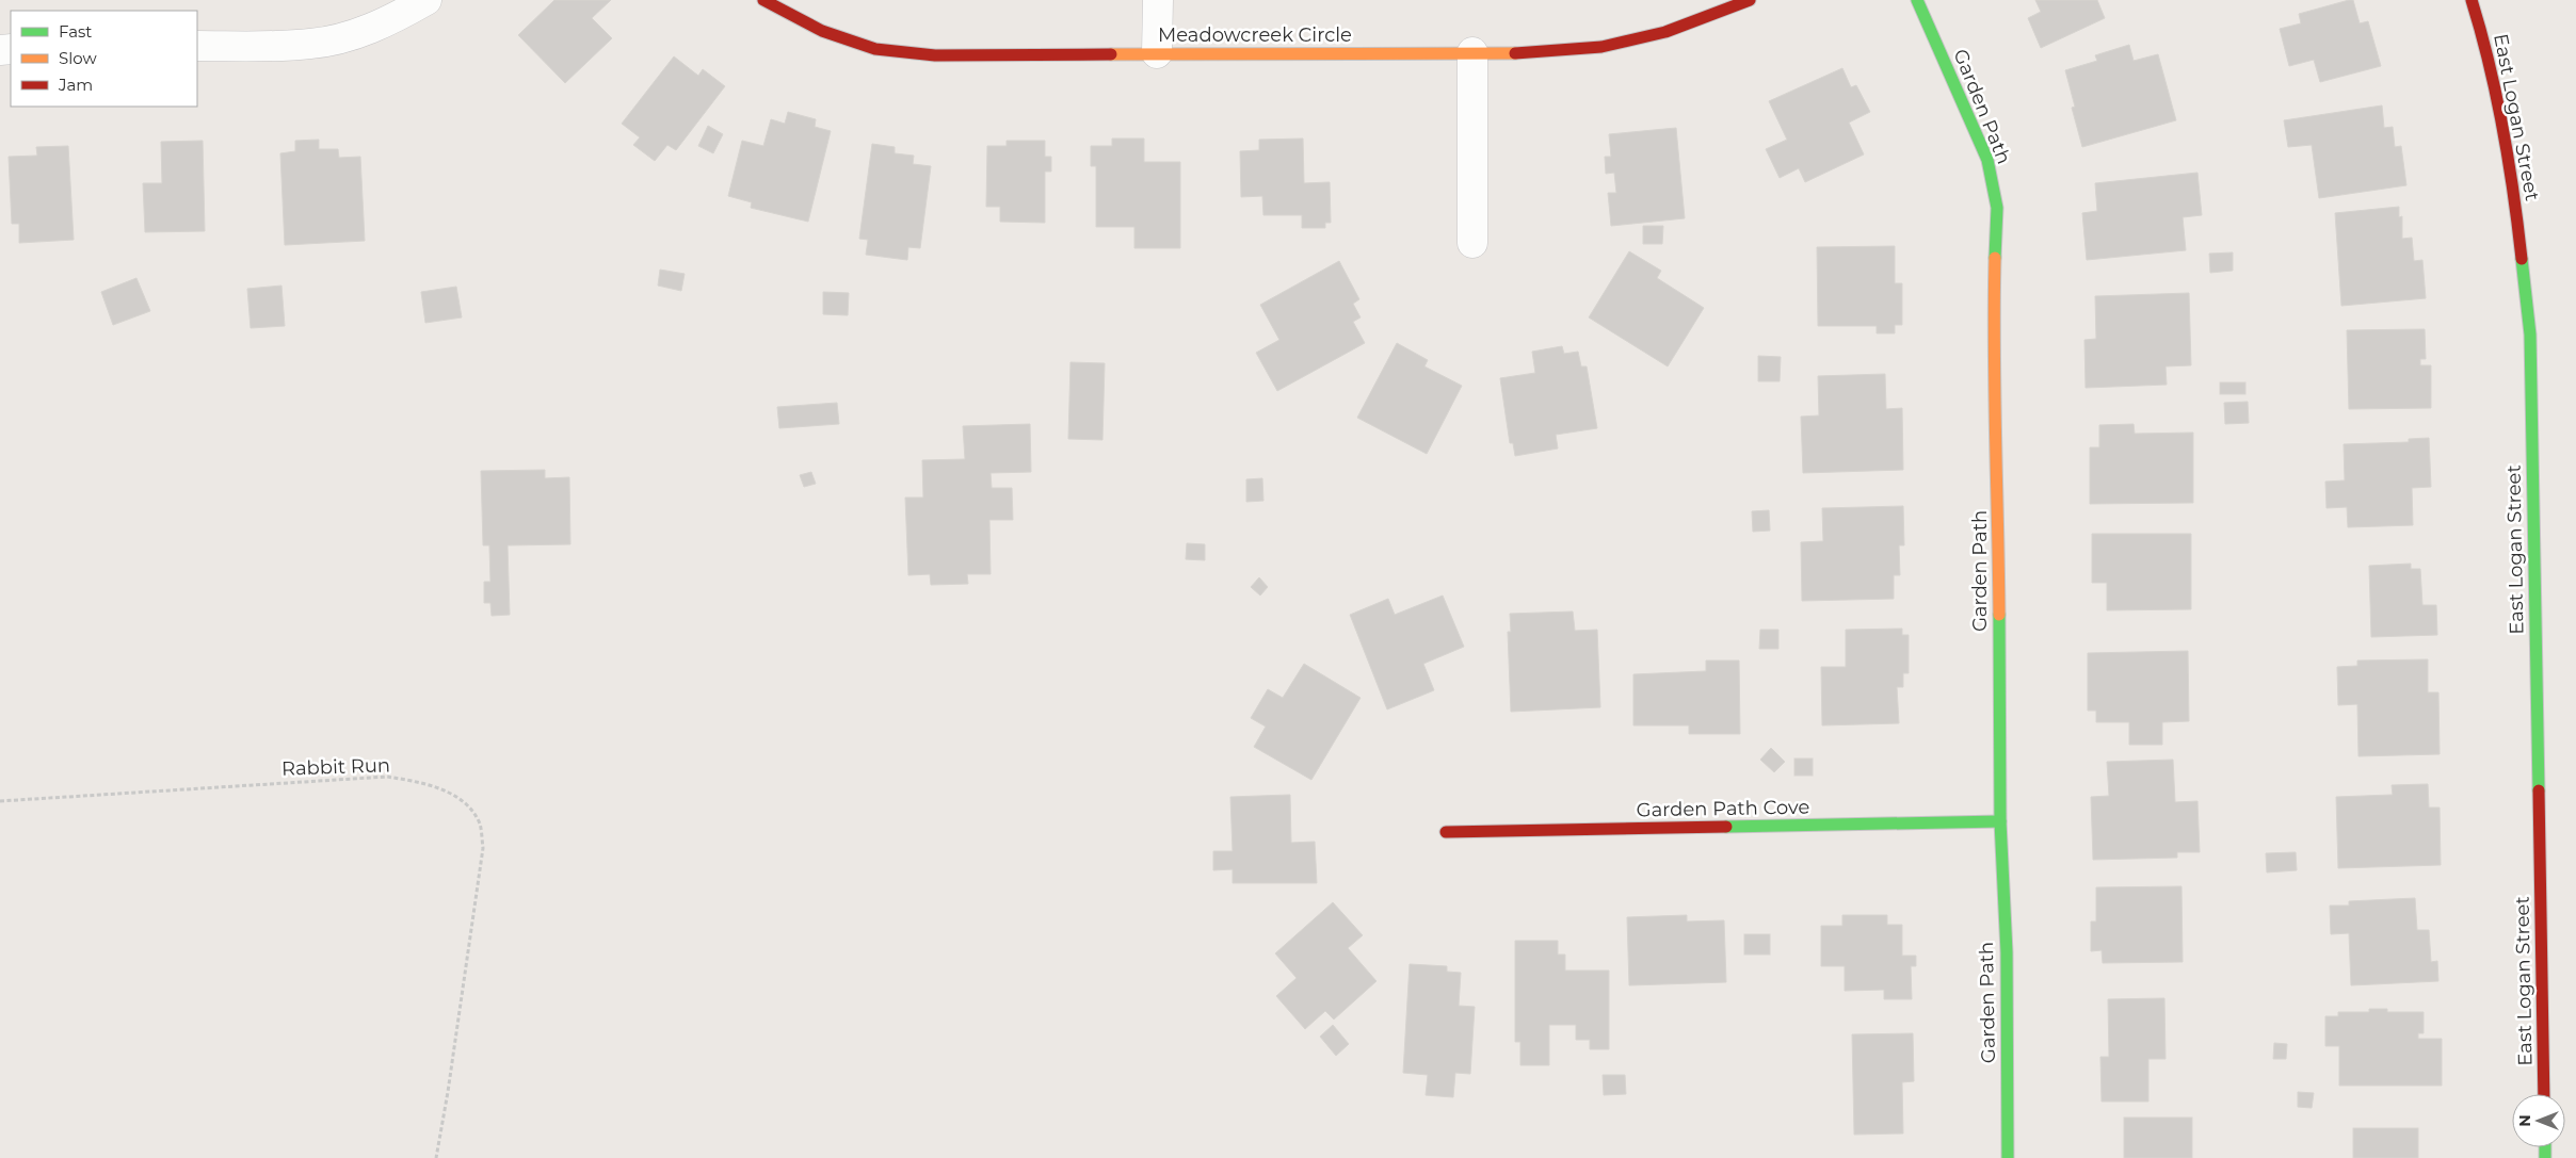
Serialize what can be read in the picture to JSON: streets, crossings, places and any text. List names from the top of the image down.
{
  "streets": {
    "street": [
      "Meadowcreek Circle",
      "Garden Path",
      "East Logan Street",
      "Garden Path Cove"
    ],
    "path": ["Rabbit Run"]
  },
  "crossings": [
    ["Garden Path", "Garden Path Cove"]
  ],
  "legend": ["Fast", "Slow", "Jam"],
  "north": "left"
}
